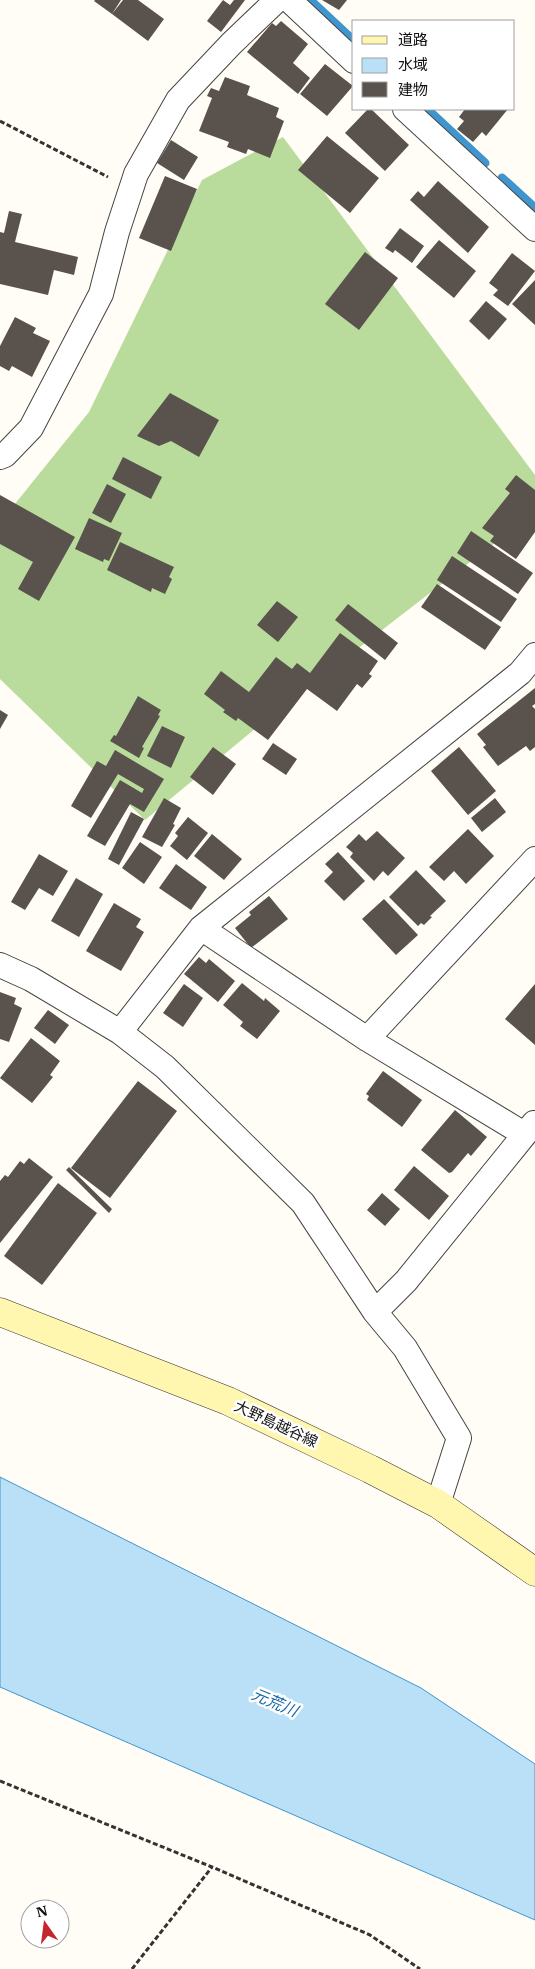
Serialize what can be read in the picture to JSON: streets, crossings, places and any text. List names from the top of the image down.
{
  "streets": {
    "main road": ["大野島越谷線"]
  },
  "water": ["元荒川"],
  "legend": ["道路", "水域", "建物"],
  "north": "top"
}
